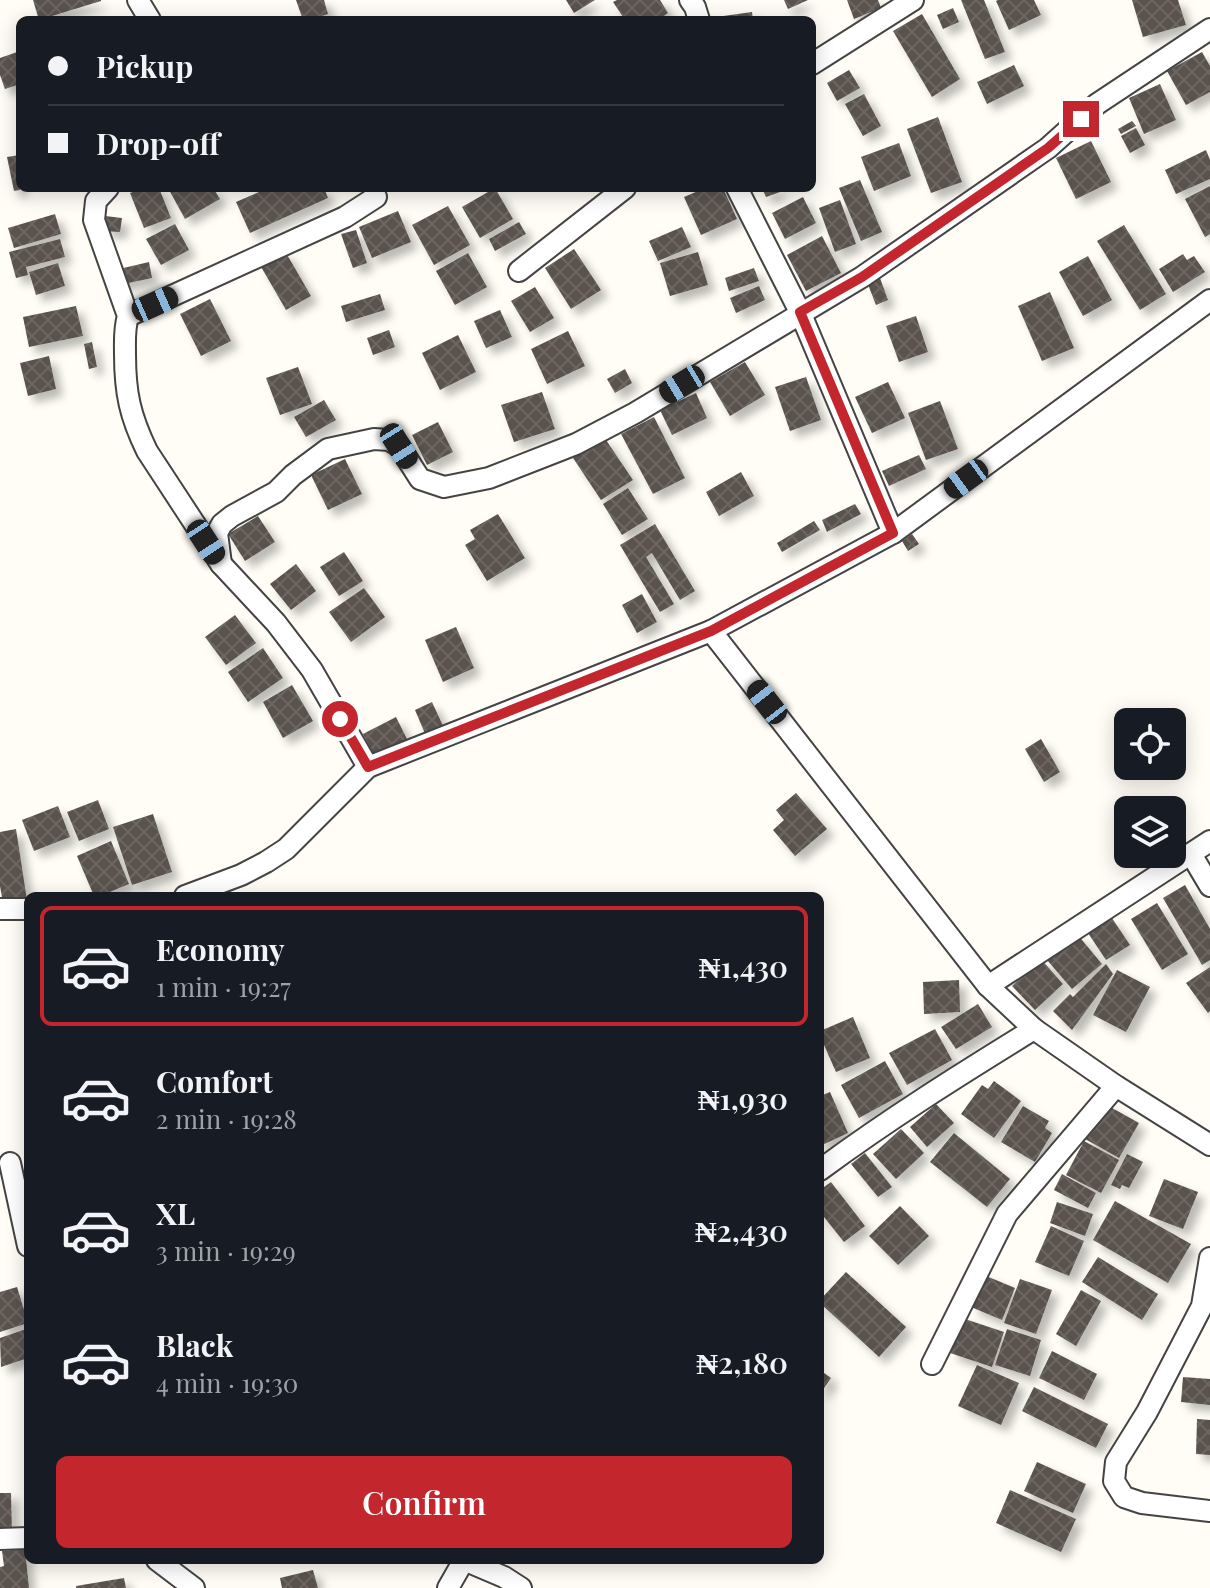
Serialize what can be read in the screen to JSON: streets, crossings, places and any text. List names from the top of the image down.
{
  "page": {
    "banner": ["Pickup", "Drop-off"],
    "list": [
      {
        "name": "Economy",
        "note": "1 min · 19:27",
        "value": "₦1,430"
      },
      {
        "name": "Comfort",
        "note": "2 min · 19:28",
        "value": "₦1,930"
      },
      {
        "name": "XL",
        "note": "3 min · 19:29",
        "value": "₦2,430"
      },
      {
        "name": "Black",
        "note": "4 min · 19:30",
        "value": "₦2,180"
      }
    ],
    "buttons": "Confirm"
  }
}
